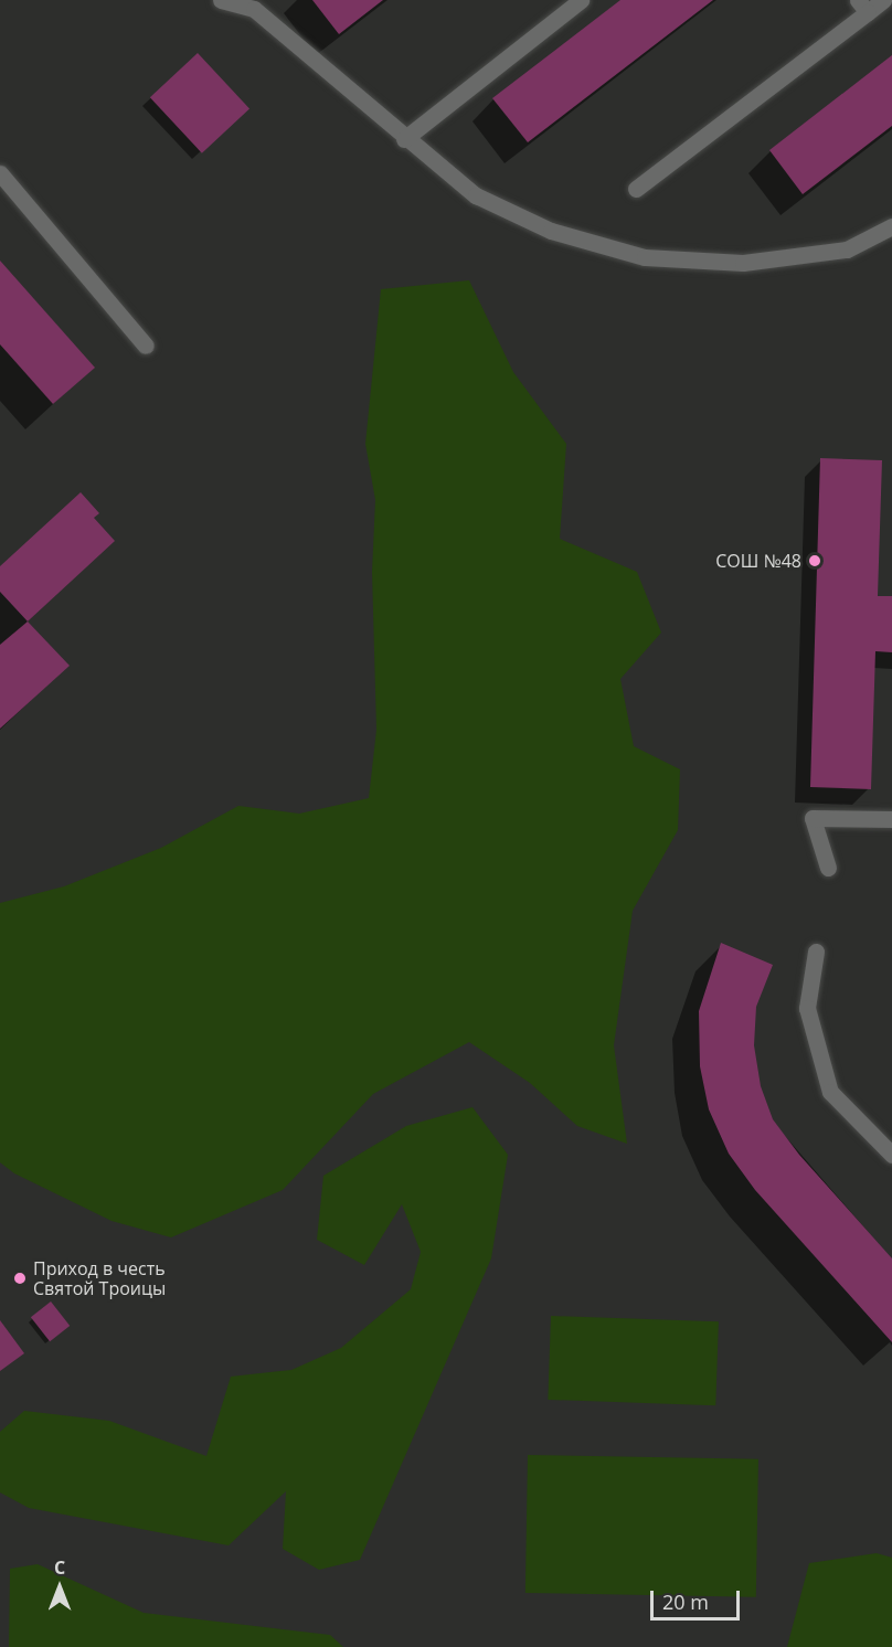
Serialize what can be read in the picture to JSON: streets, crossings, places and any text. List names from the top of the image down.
{
  "places": ["СОШ №48", "Приход в честь Святой Троицы"],
  "scale_bar": "20 m",
  "north": "top"
}
